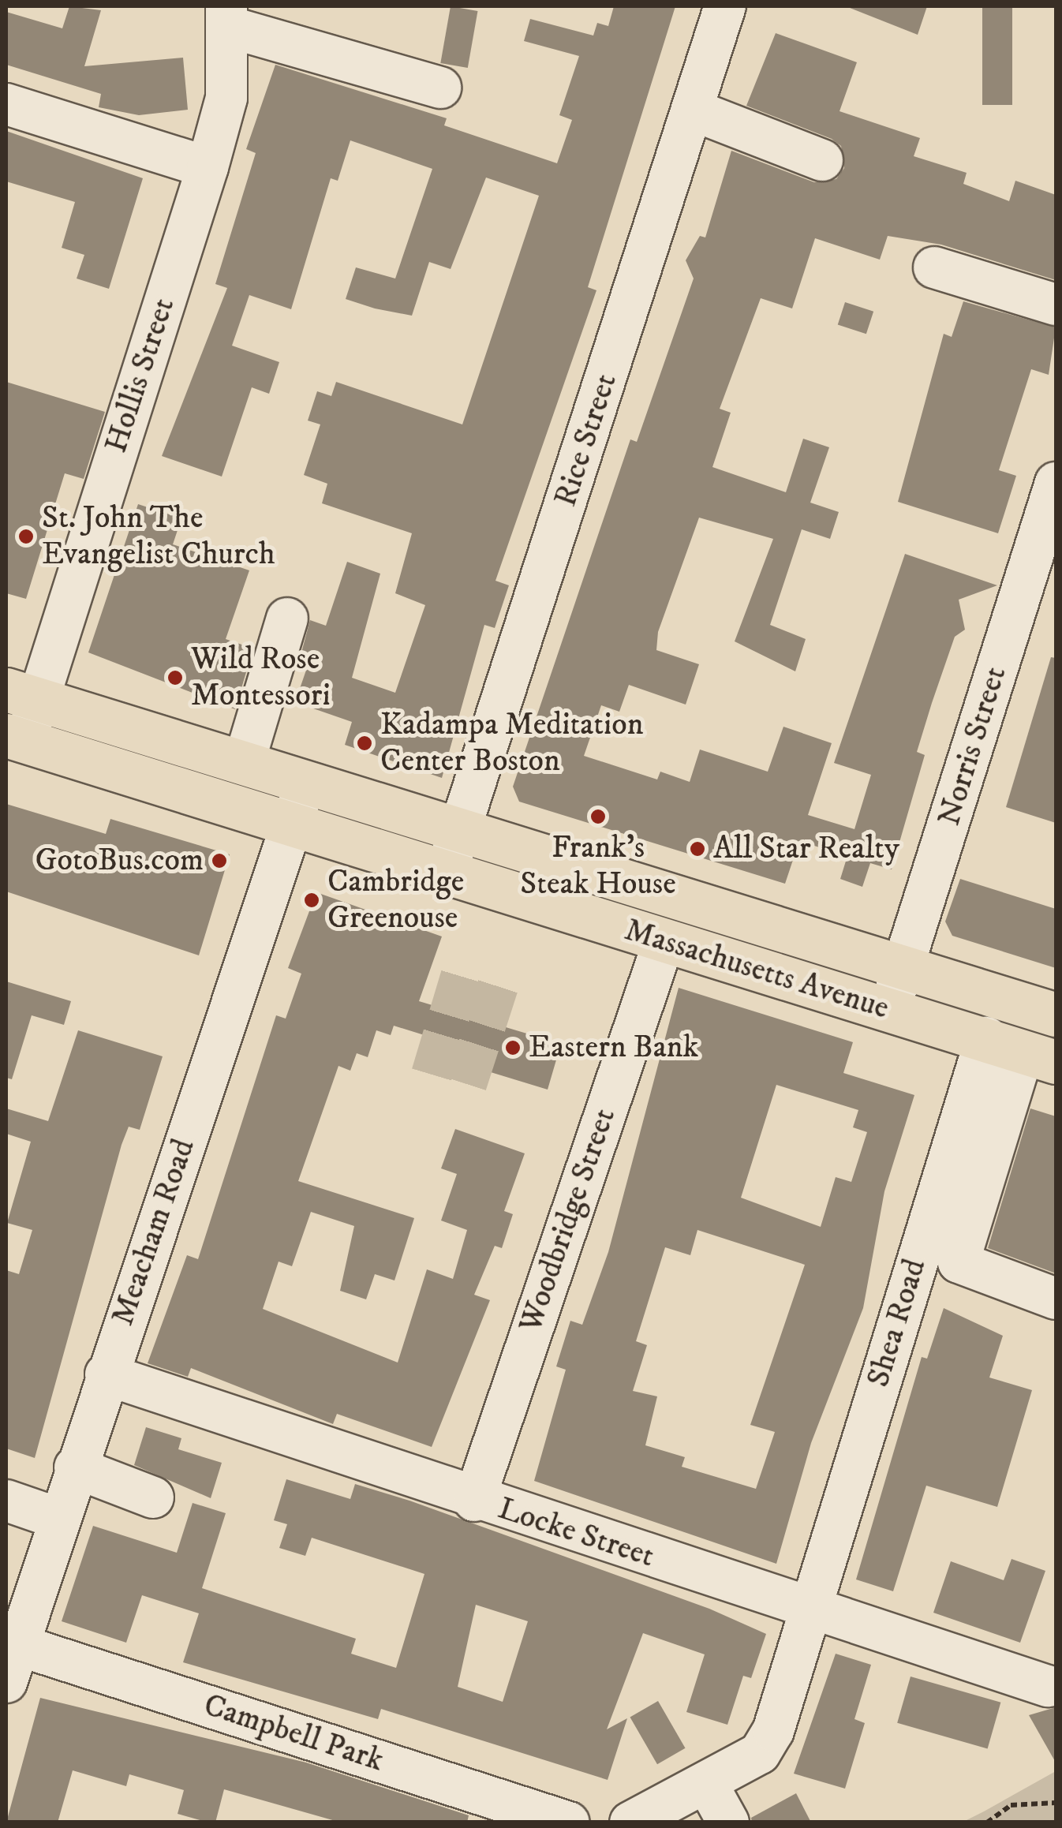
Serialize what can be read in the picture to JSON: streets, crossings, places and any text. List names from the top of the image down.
{
  "streets": {
    "main road": ["Massachusetts Avenue"],
    "street": [
      "Hollis Street",
      "Rice Street",
      "Norris Street",
      "Woodbridge Street",
      "Meacham Road",
      "Shea Road",
      "Locke Street",
      "Campbell Park"
    ]
  },
  "crossings": [
    ["Hollis Street", "Massachusetts Avenue"],
    ["Rice Street", "Massachusetts Avenue"],
    ["Norris Street", "Massachusetts Avenue"],
    ["Massachusetts Avenue", "Woodbridge Street"],
    ["Massachusetts Avenue", "Meacham Road"],
    ["Massachusetts Avenue", "Shea Road"],
    ["Woodbridge Street", "Locke Street"],
    ["Meacham Road", "Locke Street"],
    ["Meacham Road", "Campbell Park"],
    ["Shea Road", "Locke Street"]
  ],
  "places": [
    "St. John The Evangelist Church",
    "Wild Rose Montessori",
    "Kadampa Meditation Center Boston",
    "Frank's Steak House",
    "All Star Realty",
    "GotoBus.com",
    "Cambridge Greenouse",
    "Eastern Bank"
  ]
}
